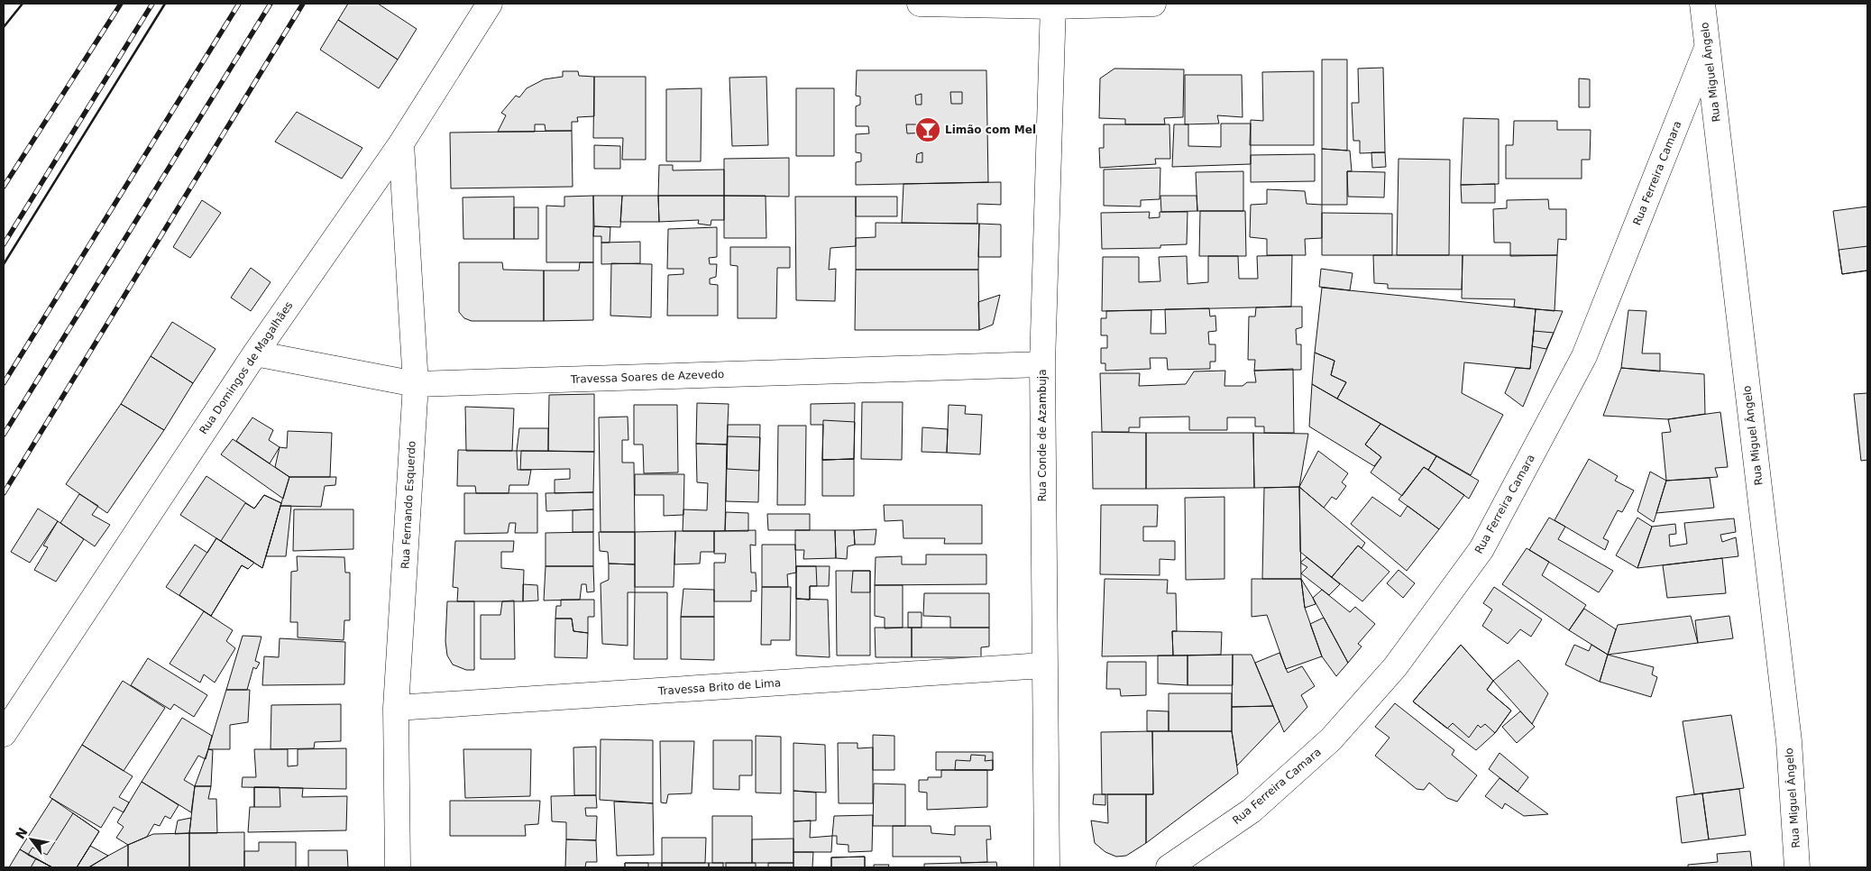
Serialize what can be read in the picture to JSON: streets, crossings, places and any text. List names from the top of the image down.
{
  "streets": {
    "street": [
      "Rua Miguel Ângelo",
      "Rua Ferreira Camara",
      "Rua Domingos de Magalhães",
      "Travessa Soares de Azevedo",
      "Rua Conde de Azambuja",
      "Rua Fernando Esquerdo",
      "Travessa Brito de Lima"
    ]
  },
  "crossings": [
    ["Rua Miguel Ângelo", "Rua Ferreira Camara"],
    ["Rua Domingos de Magalhães", "Travessa Soares de Azevedo"],
    ["Rua Domingos de Magalhães", "Rua Fernando Esquerdo"],
    ["Travessa Soares de Azevedo", "Rua Conde de Azambuja"],
    ["Travessa Soares de Azevedo", "Rua Fernando Esquerdo"],
    ["Rua Conde de Azambuja", "Travessa Brito de Lima"],
    ["Rua Fernando Esquerdo", "Travessa Brito de Lima"]
  ],
  "places": {
    "bar": ["Limão com Mel"]
  },
  "north": "top left"
}
